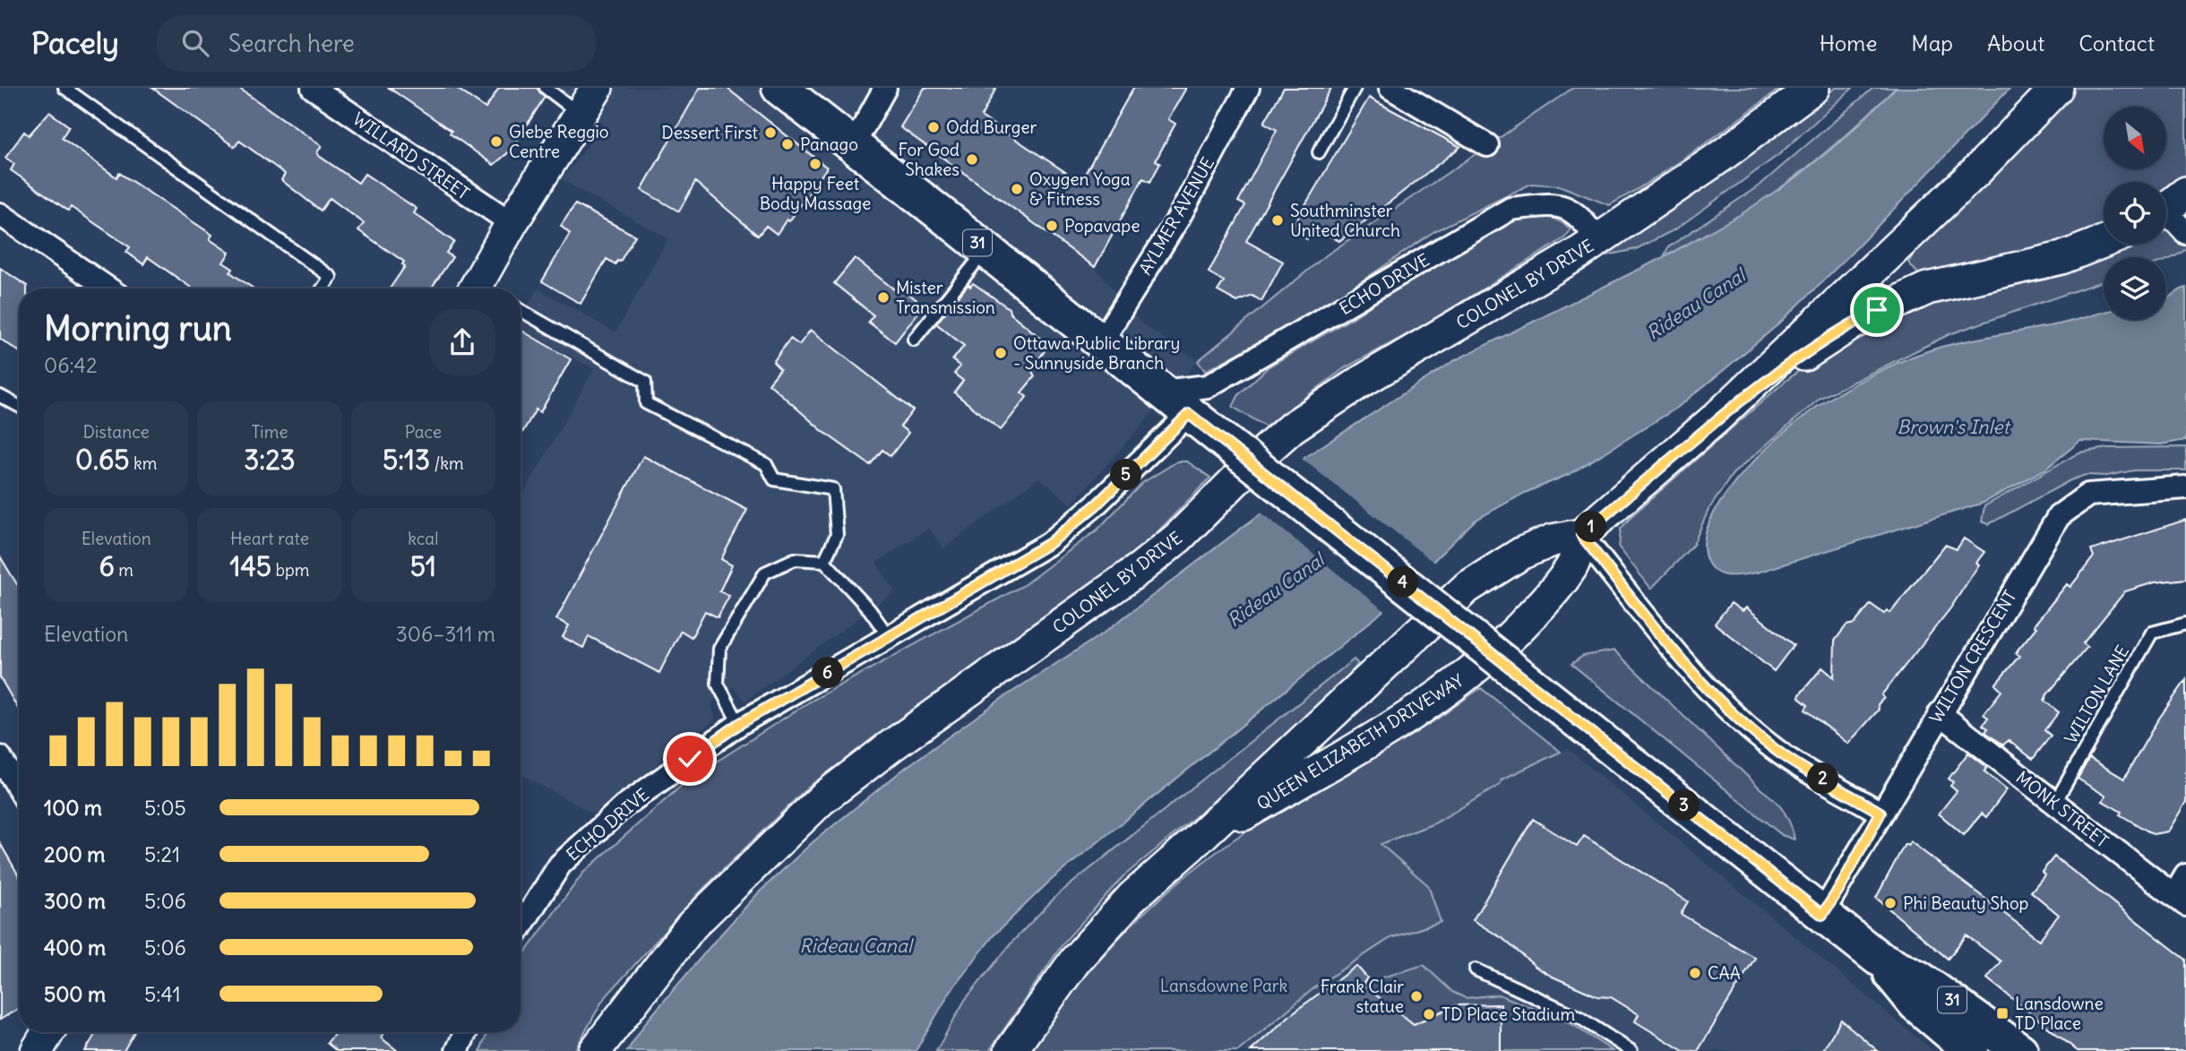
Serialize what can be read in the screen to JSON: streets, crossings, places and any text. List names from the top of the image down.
{
  "streets": {
    "main road": ["31", "COLONEL BY DRIVE", "QUEEN ELIZABETH DRIVEWAY"],
    "street": [
      "WILLARD STREET",
      "AYLMER AVENUE",
      "ECHO DRIVE",
      "WILTON CRESCENT",
      "MONK STREET"
    ],
    "lane": ["WILTON LANE"]
  },
  "crossings": [
    ["AYLMER AVENUE", "31"],
    ["31", "ECHO DRIVE"],
    ["31", "WILTON CRESCENT"],
    ["ECHO DRIVE", "COLONEL BY DRIVE"],
    ["WILTON CRESCENT", "MONK STREET"],
    ["WILTON LANE", "MONK STREET"]
  ],
  "water": ["Rideau Canal", "Brown's Inlet"],
  "parks": ["Lansdowne Park"],
  "places": {
    "other": [
      "Odd Burger",
      "Dessert First",
      "Glebe Reggio Centre",
      "Panago",
      "For God Shakes",
      "Happy Feet Body Massage",
      "Oxygen Yoga & Fitness",
      "Southminster United Church",
      "Popavape",
      "Mister Transmission",
      "Ottawa Public Library - Sunnyside Branch",
      "Phi Beauty Shop",
      "CAA",
      "Frank Clair statue",
      "TD Place Stadium"
    ],
    "transit": ["Lansdowne TD Place"]
  },
  "north": "bottom right",
  "page": {
    "header": "Pacely",
    "search": "Search here",
    "nav": [
      "Home",
      "Map",
      "About",
      "Contact"
    ],
    "heading": ["Morning run", "06:42"],
    "stats": [
      ["Distance", "0.65 km"],
      ["Time", "3:23"],
      ["Pace", "5:13 /km"],
      ["Elevation", "6 m"],
      ["Heart rate", "145 bpm"],
      ["kcal", "51"]
    ],
    "pins": [
      "5",
      "1",
      "4",
      "6",
      "2",
      "3"
    ],
    "chart": ["Elevation", "306–311 m"],
    "list": [
      {
        "name": "100 m",
        "note": "5:05"
      },
      {
        "name": "200 m",
        "note": "5:21"
      },
      {
        "name": "300 m",
        "note": "5:06"
      },
      {
        "name": "400 m",
        "note": "5:06"
      },
      {
        "name": "500 m",
        "note": "5:41"
      }
    ]
  }
}
